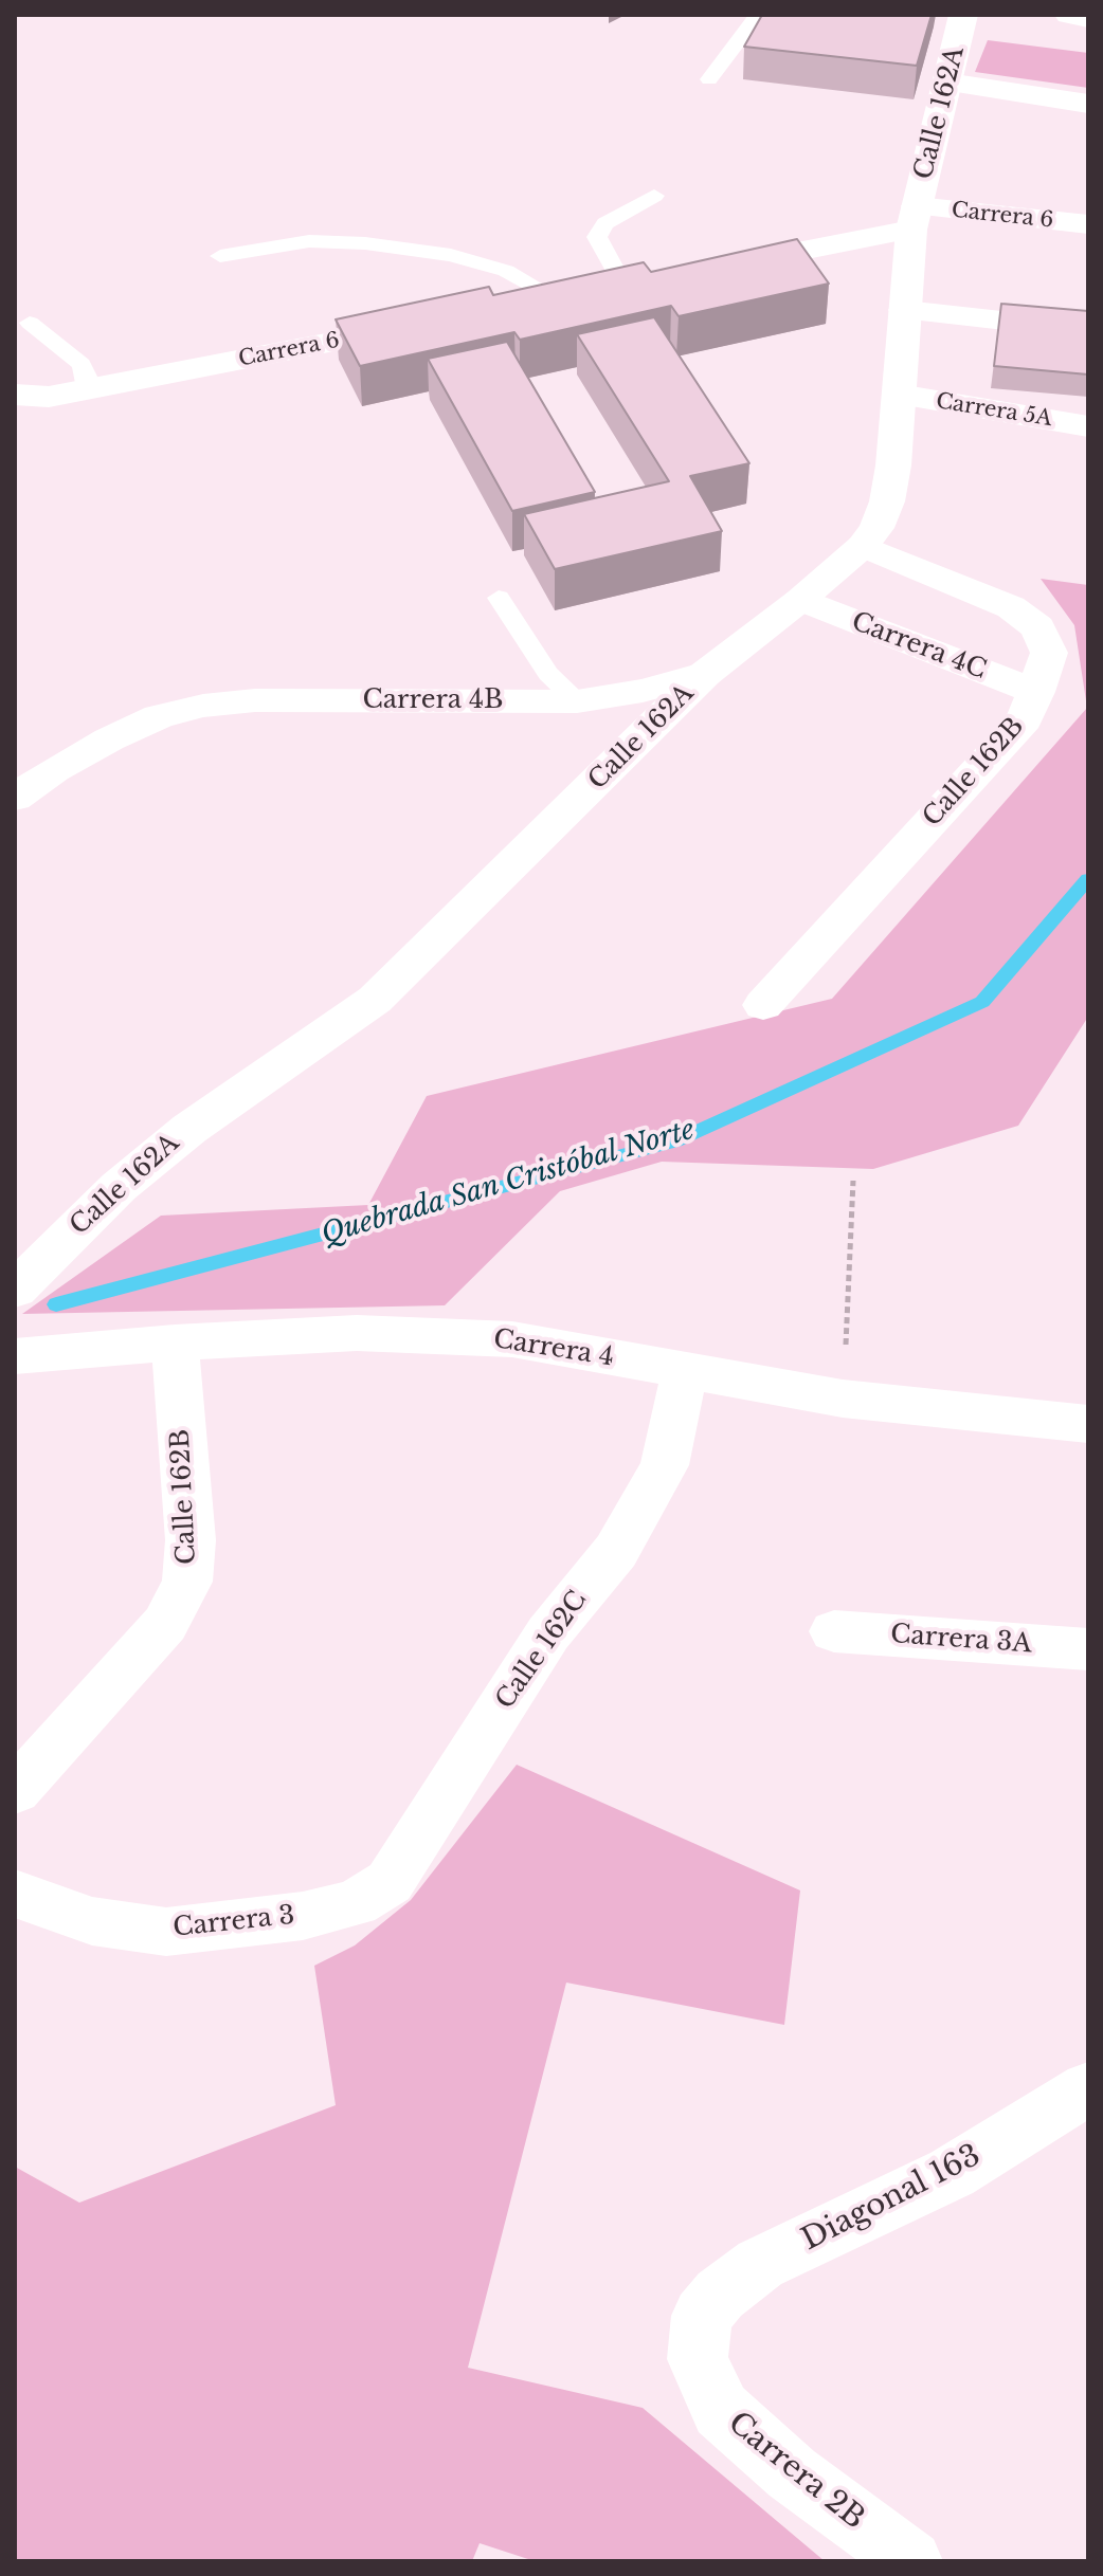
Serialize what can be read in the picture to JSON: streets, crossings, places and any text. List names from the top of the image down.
{
  "streets": {
    "street": [
      "Calle 162A",
      "Carrera 6",
      "Carrera 5A",
      "Carrera 4C",
      "Carrera 4B",
      "Calle 162B",
      "Carrera 4",
      "Carrera 3A",
      "Calle 162C",
      "Carrera 3",
      "Diagonal 163",
      "Carrera 2B"
    ]
  },
  "crossings": [
    ["Calle 162A", "Carrera 6"],
    ["Calle 162A", "Carrera 5A"],
    ["Calle 162A", "Carrera 4C"],
    ["Calle 162A", "Carrera 4B"],
    ["Calle 162A", "Calle 162B"],
    ["Carrera 4C", "Calle 162B"],
    ["Calle 162B", "Carrera 4"],
    ["Carrera 4", "Calle 162C"],
    ["Calle 162C", "Carrera 3"],
    ["Diagonal 163", "Carrera 2B"]
  ],
  "water": ["Quebrada San Cristóbal Norte"]
}
